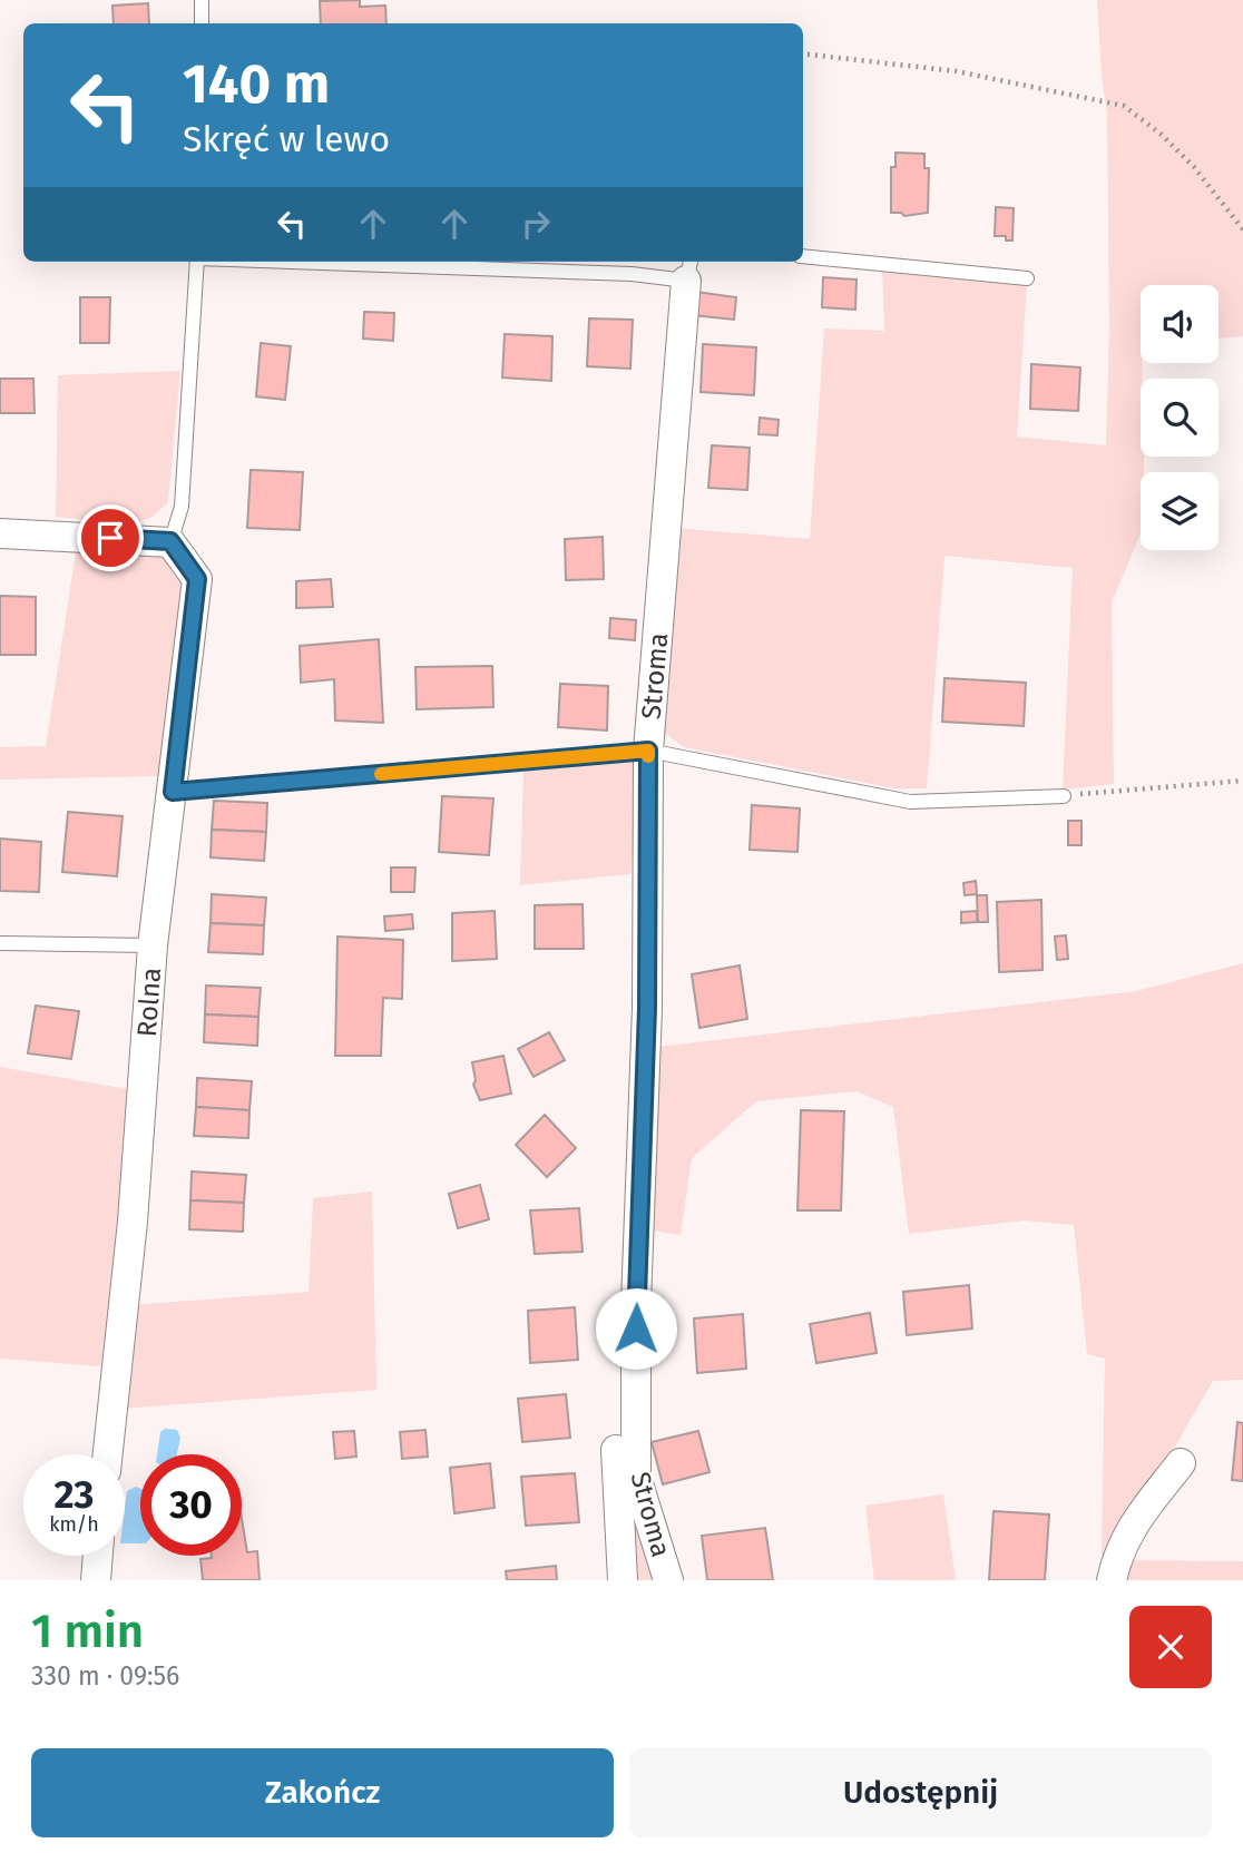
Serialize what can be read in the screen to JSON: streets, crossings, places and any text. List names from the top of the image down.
{
  "streets": {
    "street": ["Stroma", "Rolna"]
  },
  "page": {
    "turn": ["140 m", "Skręć w lewo"],
    "speed": "23 km/h",
    "limit": "30",
    "heading": ["1 min", "330 m · 09:56"],
    "buttons": ["Zakończ", "Udostępnij"]
  }
}
